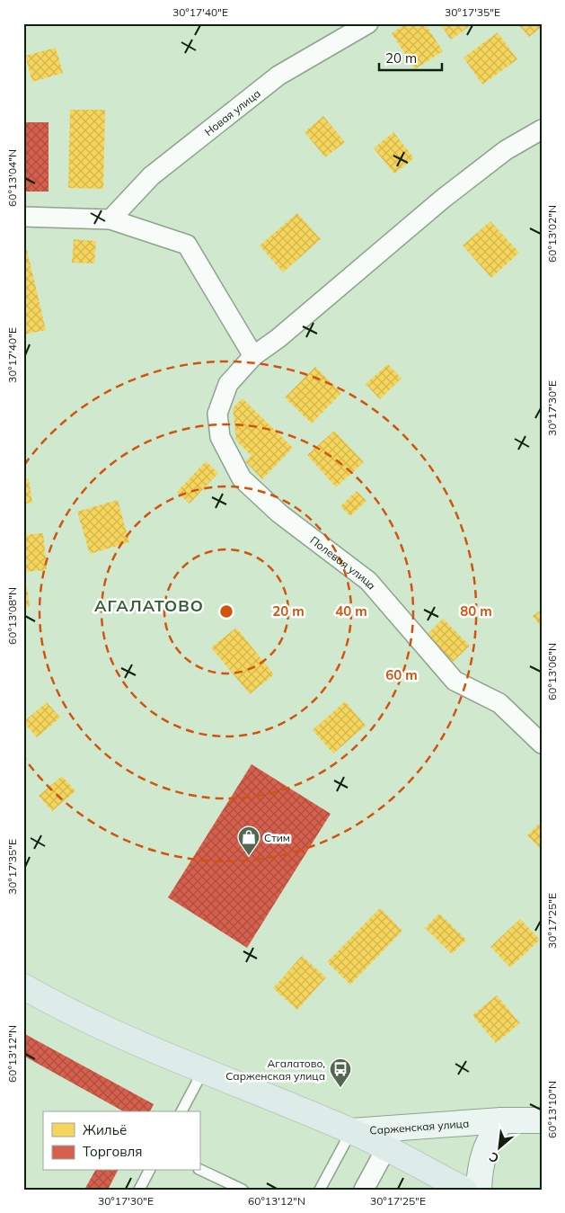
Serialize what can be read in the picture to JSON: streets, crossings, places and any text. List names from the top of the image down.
{
  "streets": {
    "main road": ["Сарженская улица"],
    "street": ["Новая улица", "Полевая улица"]
  },
  "districts": ["АГАЛАТОВО"],
  "places": {
    "shop": ["Стим"],
    "bus stop": ["Агалатово, Сарженская улица"]
  },
  "legend": ["Жильё", "Торговля"],
  "scale_bar": "20 m",
  "north": "bottom left",
  "coordinates": [
    "30°17'40\"E",
    "30°17'35\"E",
    "60°13'04\"N",
    "60°13'02\"N",
    "30°17'30\"E",
    "60°13'08\"N",
    "60°13'06\"N",
    "30°17'25\"E",
    "60°13'12\"N",
    "60°13'10\"N"
  ],
  "rings": [
    "20 m",
    "40 m",
    "80 m",
    "60 m"
  ]
}
